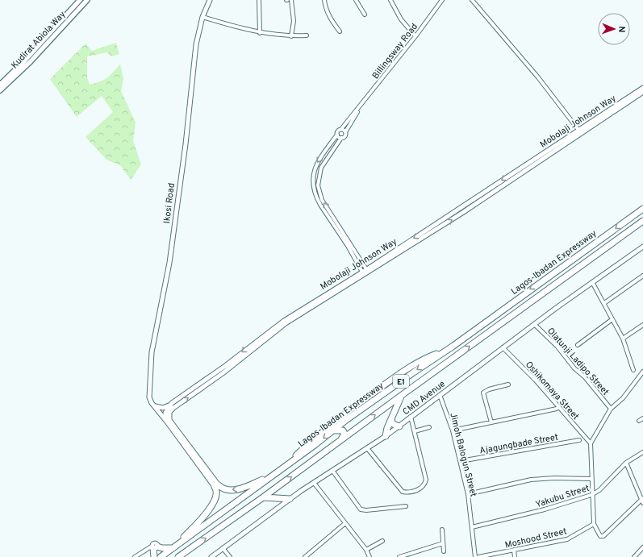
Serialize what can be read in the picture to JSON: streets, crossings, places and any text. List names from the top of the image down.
{
  "streets": {
    "highway": ["Lagos-Ibadan Expressway", "E1"],
    "main road": ["Kudirat Abiola Way"],
    "street": [
      "Billingsway Road",
      "Mobolaji Johnson Way",
      "Ikosi Road",
      "Olatunji Ladipo Street",
      "Oshikomaya Street",
      "CMD Avenue",
      "Ajagungbade Street",
      "Jimoh Balogun Street",
      "Yakubu Street",
      "Moshood Street"
    ]
  },
  "crossings": [
    ["Olatunji Ladipo Street", "CMD Avenue"],
    ["Oshikomaya Street", "CMD Avenue"],
    ["CMD Avenue", "Jimoh Balogun Street"],
    ["Ajagungbade Street", "Jimoh Balogun Street"],
    ["Jimoh Balogun Street", "Yakubu Street"]
  ],
  "north": "right"
}
